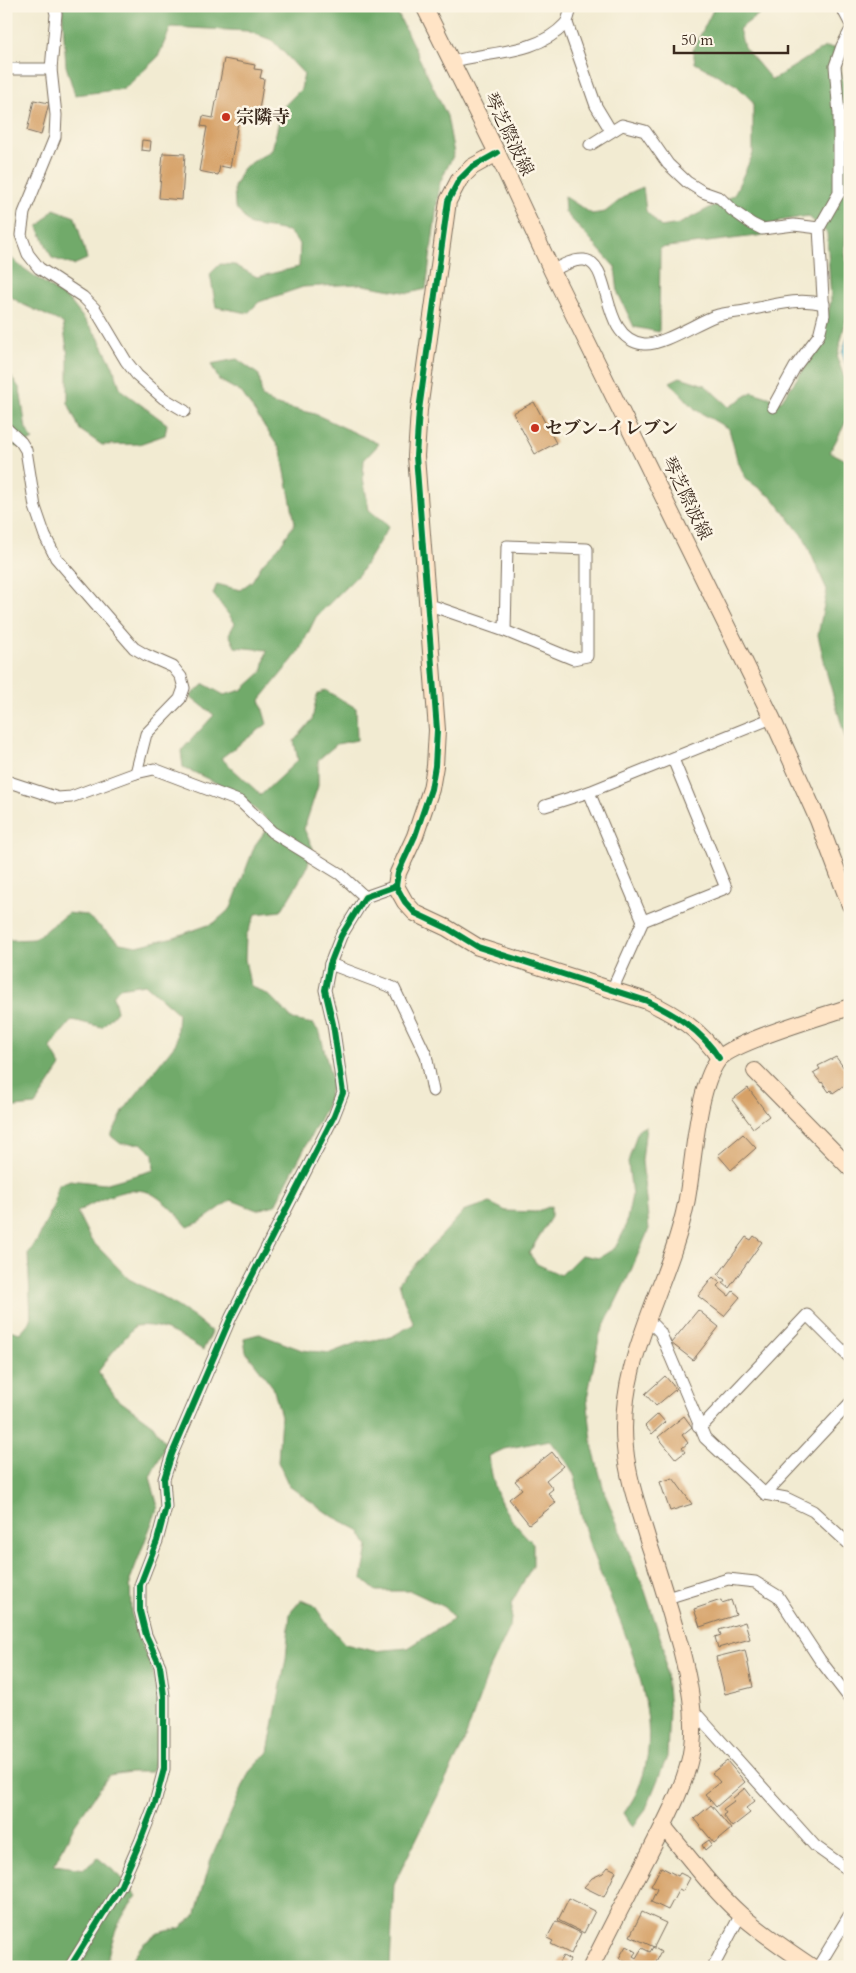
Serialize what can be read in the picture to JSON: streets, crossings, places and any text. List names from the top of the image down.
{
  "streets": {
    "street": ["琴芝際波線"]
  },
  "places": ["宗隣寺", "セブン-イレブン"],
  "scale_bar": "50 m"
}
